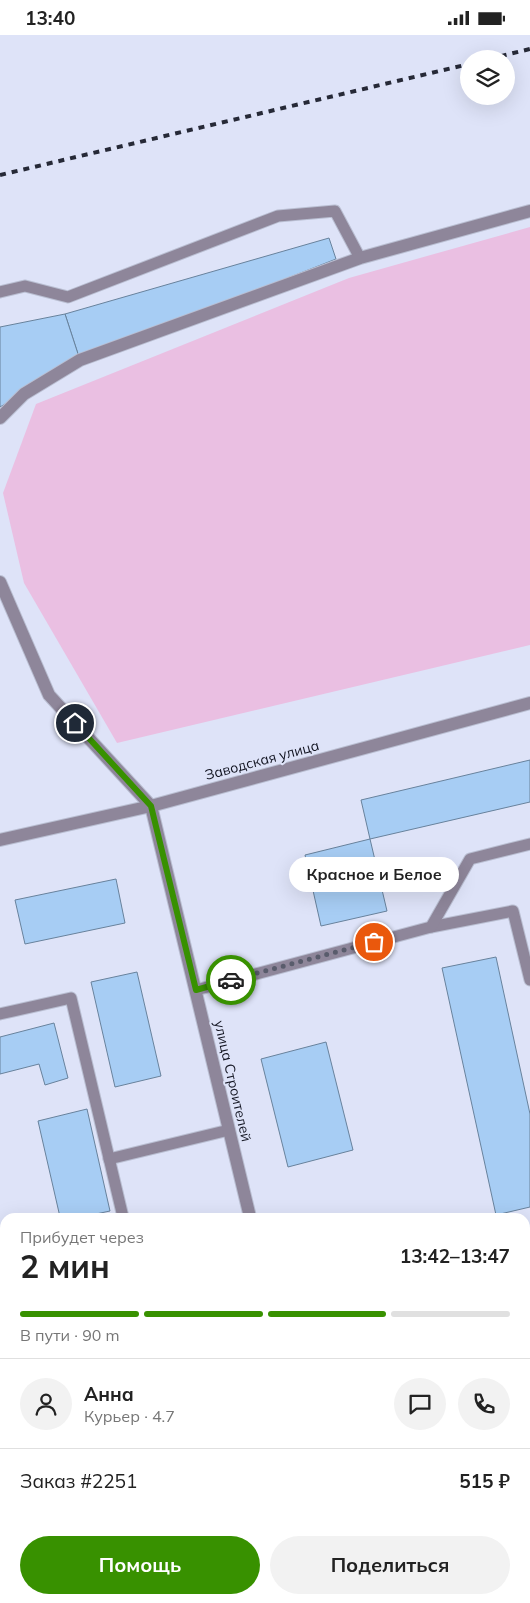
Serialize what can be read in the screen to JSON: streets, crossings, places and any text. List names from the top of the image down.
{
  "streets": {
    "street": ["Заводская улица", "улица Строителей"]
  },
  "crossings": [
    ["Заводская улица", "улица Строителей"]
  ],
  "places": ["Красное и Белое"],
  "page": {
    "status": "13:40",
    "bubble": "Красное и Белое",
    "heading": ["2 мин", "Прибудет через", "13:42–13:47"],
    "panel": [
      "Анна",
      "Курьер · 4.7",
      "Заказ #2251",
      "515 ₽"
    ],
    "bar": "В пути · 90 m",
    "buttons": ["Помощь", "Поделиться"]
  }
}
